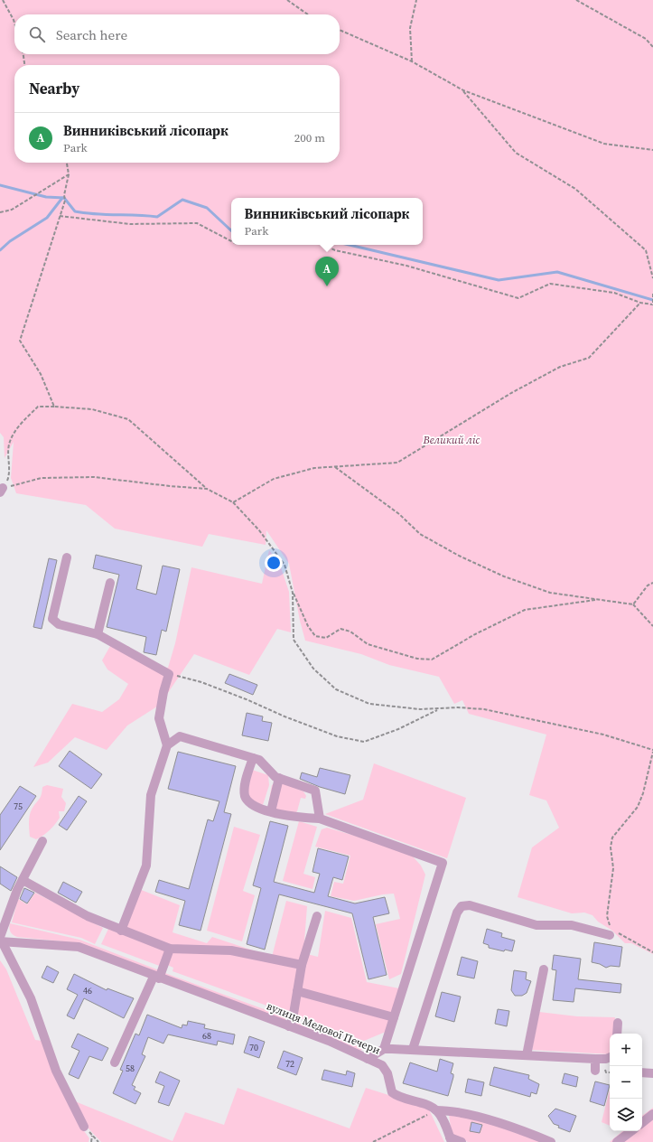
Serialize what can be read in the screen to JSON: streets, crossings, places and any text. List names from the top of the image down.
{
  "streets": {
    "street": ["вулиця Медової Печери"]
  },
  "parks": ["Великий ліс"],
  "house_numbers": [
    "75",
    "46",
    "68",
    "70",
    "72",
    "58"
  ],
  "page": {
    "search": "Search here",
    "heading": "Nearby",
    "list": [
      {
        "mark": "A",
        "name": "Винниківський лісопарк",
        "note": "Park",
        "value": "200 m"
      }
    ],
    "popup": ["Винниківський лісопарк", "Park"],
    "pins": "A",
    "map_buttons": ["+", "−"]
  }
}
